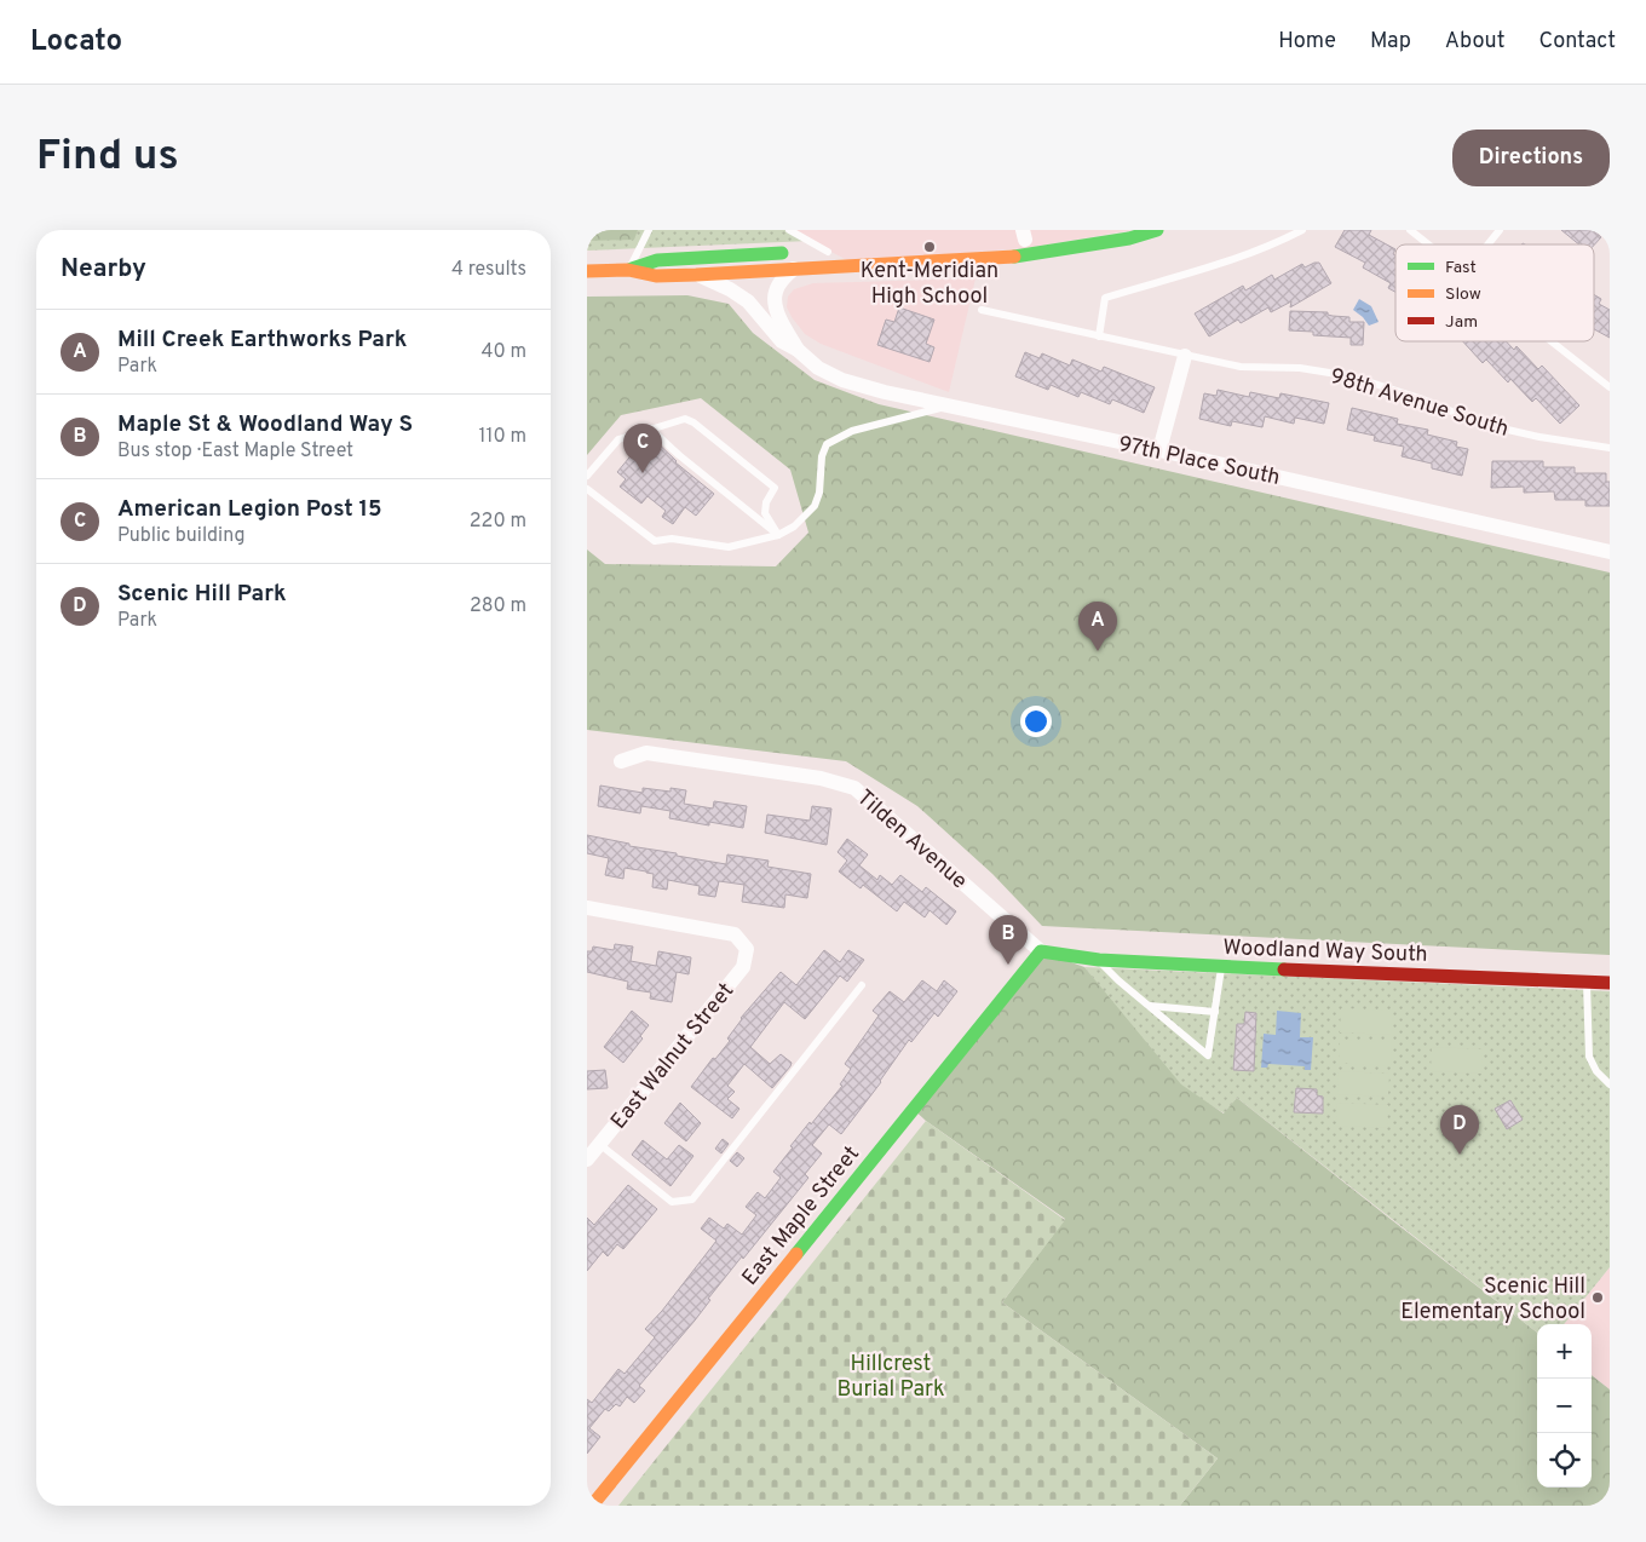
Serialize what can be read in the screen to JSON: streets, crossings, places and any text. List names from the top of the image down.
{
  "streets": {
    "street": [
      "97th Place South",
      "Tilden Avenue",
      "Woodland Way South",
      "East Walnut Street",
      "East Maple Street"
    ],
    "lane": ["98th Avenue South"]
  },
  "crossings": [
    ["Tilden Avenue", "Woodland Way South"],
    ["Tilden Avenue", "East Maple Street"],
    ["Woodland Way South", "East Maple Street"]
  ],
  "parks": ["Hillcrest Burial Park"],
  "places": ["Kent-Meridian High School", "Scenic Hill Elementary School"],
  "legend": ["Fast", "Slow", "Jam"],
  "page": {
    "header": "Locato",
    "nav": [
      "Home",
      "Map",
      "About",
      "Contact"
    ],
    "buttons": "Directions",
    "title": "Find us",
    "heading": ["Nearby", "4 results"],
    "list": [
      {
        "mark": "A",
        "name": "Mill Creek Earthworks Park",
        "note": "Park",
        "value": "40 m"
      },
      {
        "mark": "B",
        "name": "Maple St & Woodland Way S",
        "note": "Bus stop · East Maple Street",
        "value": "110 m"
      },
      {
        "mark": "C",
        "name": "American Legion Post 15",
        "note": "Public building",
        "value": "220 m"
      },
      {
        "mark": "D",
        "name": "Scenic Hill Park",
        "note": "Park",
        "value": "280 m"
      }
    ],
    "pins": [
      "C",
      "A",
      "B",
      "D"
    ],
    "map_buttons": ["+", "−"]
  }
}
